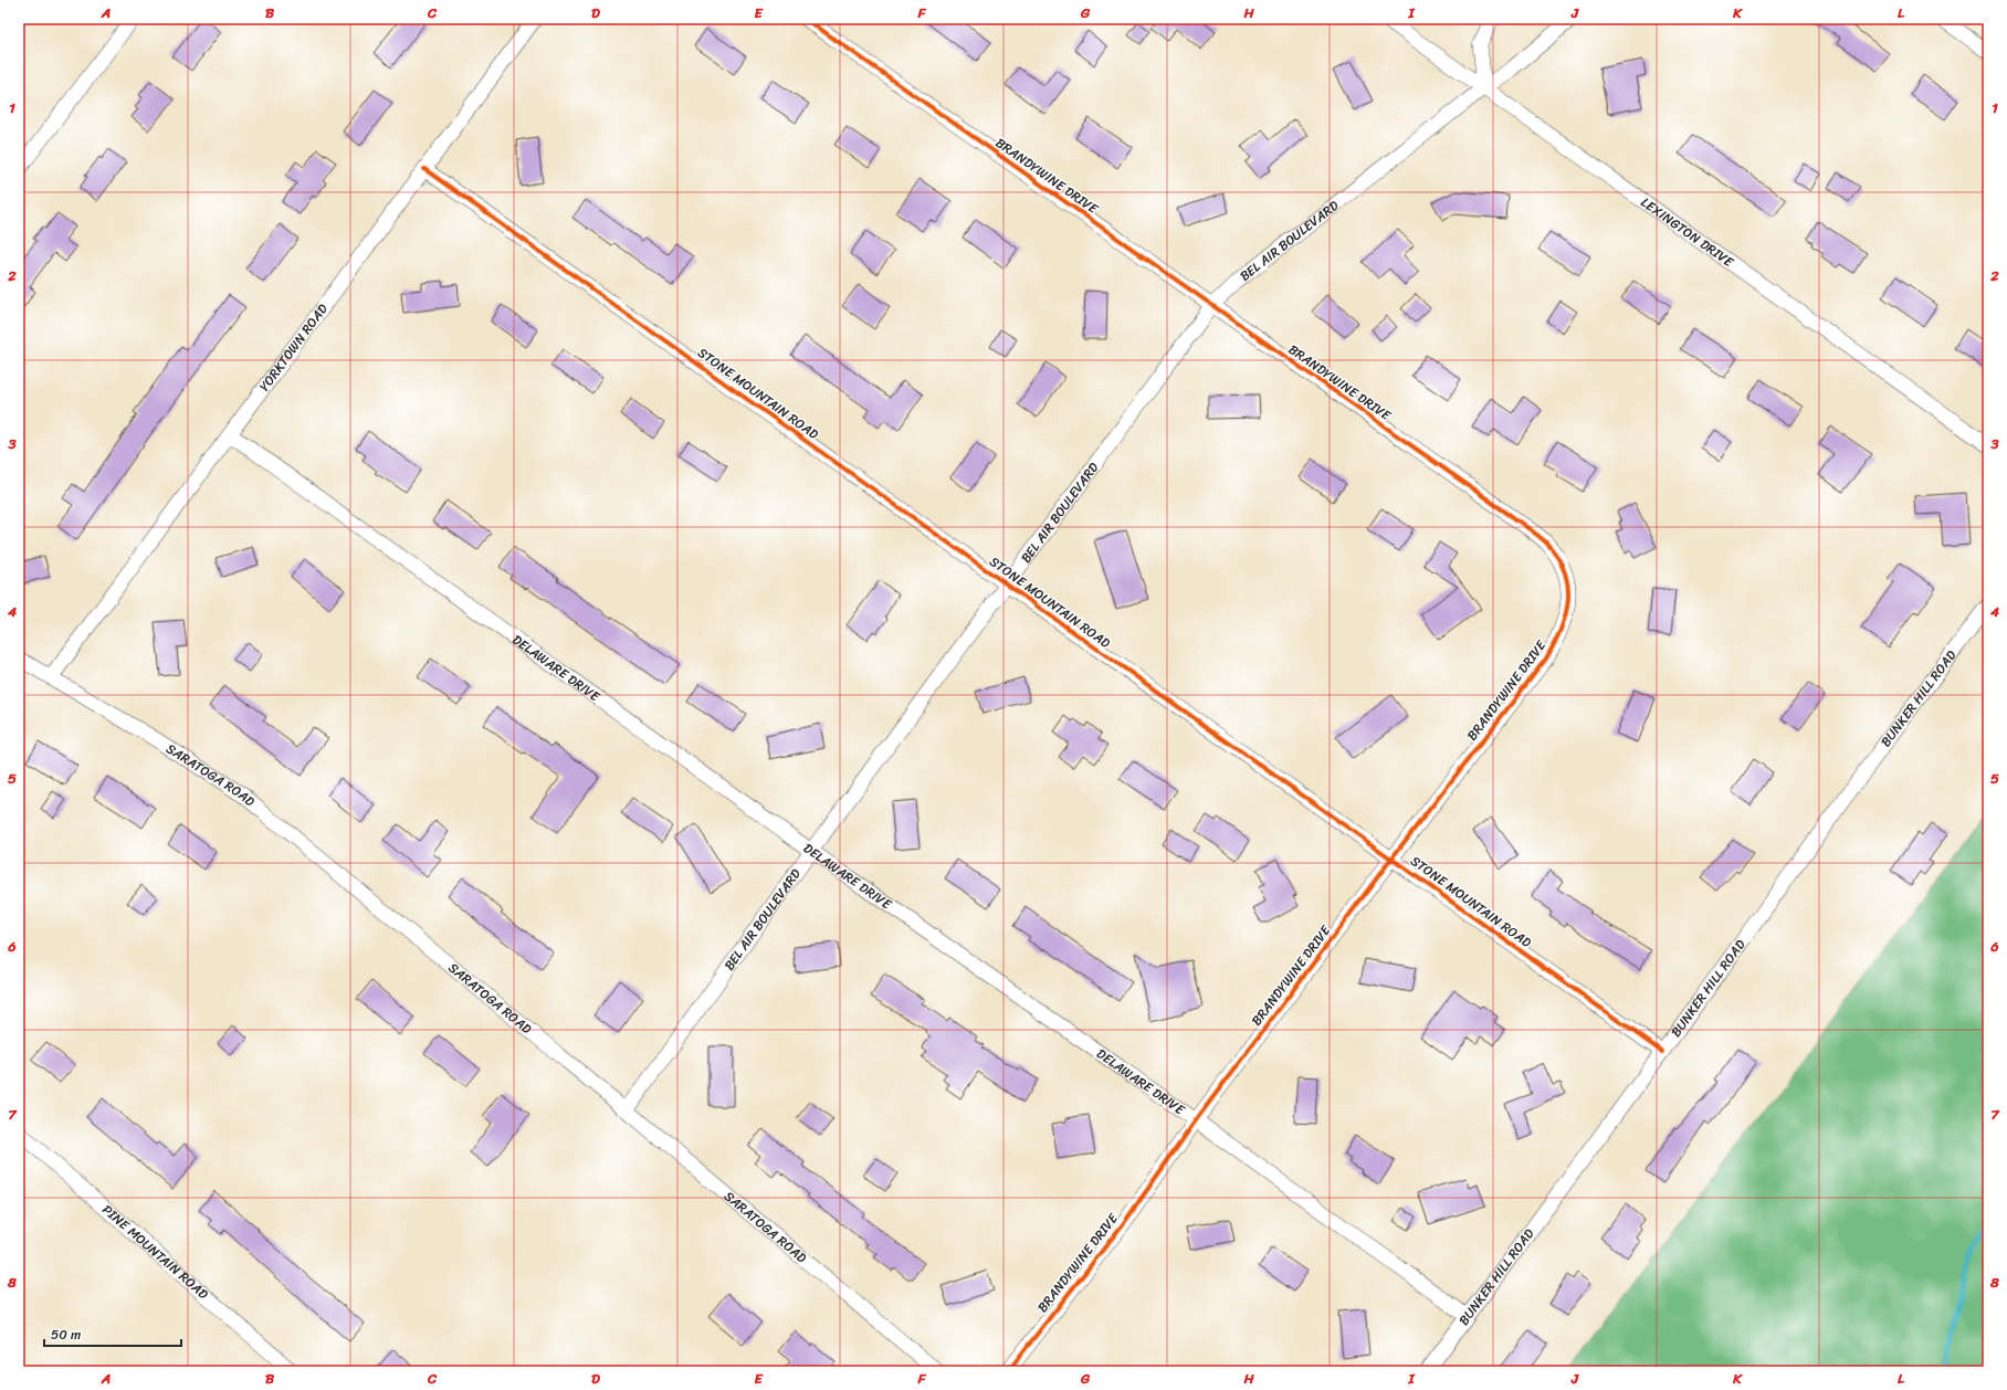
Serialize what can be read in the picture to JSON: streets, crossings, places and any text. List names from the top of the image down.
{
  "streets": {
    "street": [
      "BRANDYWINE DRIVE",
      "LEXINGTON DRIVE",
      "BEL AIR BOULEVARD",
      "YORKTOWN ROAD",
      "STONE MOUNTAIN ROAD",
      "DELAWARE DRIVE",
      "BUNKER HILL ROAD",
      "SARATOGA ROAD",
      "PINE MOUNTAIN ROAD"
    ]
  },
  "crossings": [
    ["BRANDYWINE DRIVE", "BEL AIR BOULEVARD"],
    ["BRANDYWINE DRIVE", "STONE MOUNTAIN ROAD"],
    ["BRANDYWINE DRIVE", "DELAWARE DRIVE"],
    ["LEXINGTON DRIVE", "BEL AIR BOULEVARD"],
    ["BEL AIR BOULEVARD", "STONE MOUNTAIN ROAD"],
    ["BEL AIR BOULEVARD", "DELAWARE DRIVE"],
    ["BEL AIR BOULEVARD", "SARATOGA ROAD"],
    ["YORKTOWN ROAD", "STONE MOUNTAIN ROAD"],
    ["YORKTOWN ROAD", "DELAWARE DRIVE"],
    ["YORKTOWN ROAD", "SARATOGA ROAD"],
    ["STONE MOUNTAIN ROAD", "BUNKER HILL ROAD"],
    ["DELAWARE DRIVE", "BUNKER HILL ROAD"]
  ],
  "scale_bar": "50 m",
  "grid": {
    "columns": [
      "A",
      "B",
      "C",
      "D",
      "E",
      "F",
      "G",
      "H",
      "I",
      "J",
      "K",
      "L"
    ],
    "rows": [
      "1",
      "2",
      "3",
      "4",
      "5",
      "6",
      "7",
      "8"
    ]
  }
}
